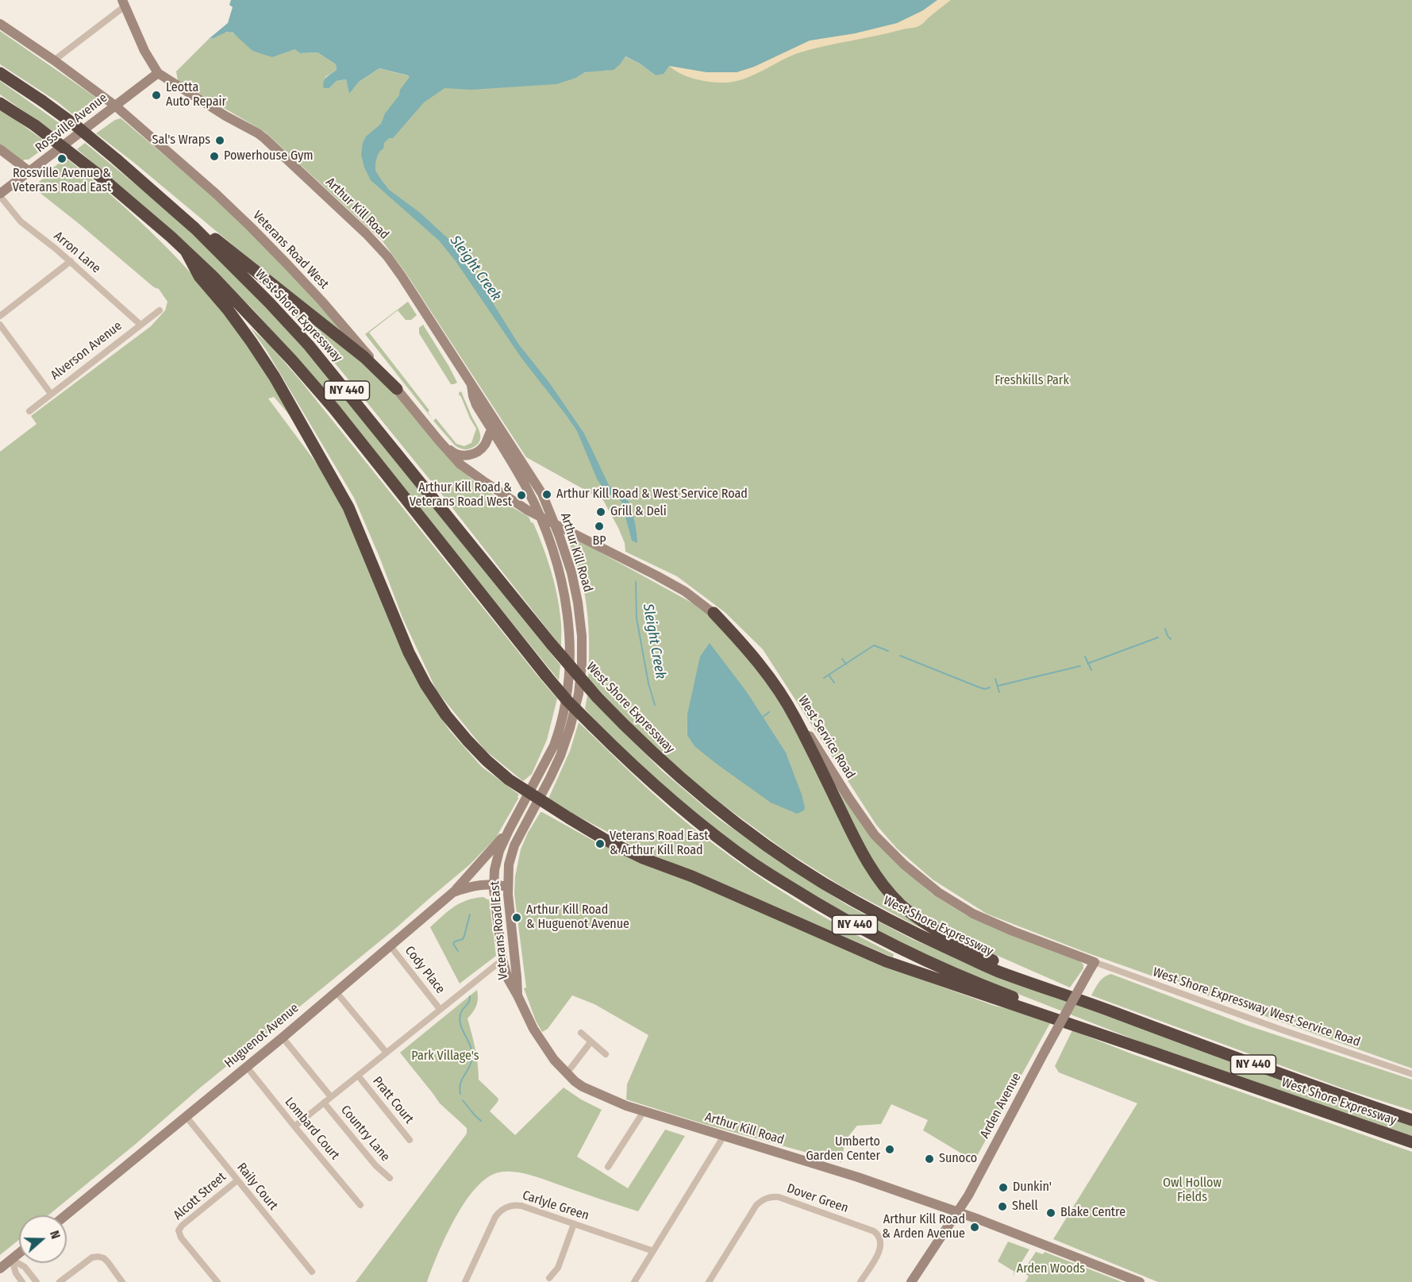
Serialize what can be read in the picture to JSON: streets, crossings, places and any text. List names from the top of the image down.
{
  "streets": {
    "highway": ["West Shore Expressway", "NY 440"],
    "street": [
      "Rossville Avenue",
      "Arthur Kill Road",
      "Veterans Road West",
      "Arron Lane",
      "Alverson Avenue",
      "West Service Road",
      "Veterans Road East",
      "Cody Place",
      "West Shore Expressway West Service Road",
      "Huguenot Avenue",
      "Pratt Court",
      "Arden Avenue",
      "Lombard Court",
      "Country Lane",
      "Raily Court",
      "Alcott Street",
      "Dover Green",
      "Carlyle Green"
    ]
  },
  "crossings": [
    ["Rossville Avenue", "Arthur Kill Road"],
    ["Rossville Avenue", "Veterans Road West"],
    ["Rossville Avenue", "Arron Lane"],
    ["Arthur Kill Road", "Veterans Road West"],
    ["Arthur Kill Road", "West Service Road"],
    ["Arthur Kill Road", "Veterans Road East"],
    ["Arthur Kill Road", "Arden Avenue"],
    ["Veterans Road West", "West Service Road"],
    ["Arron Lane", "Alverson Avenue"],
    ["West Service Road", "West Shore Expressway West Service Road"],
    ["West Service Road", "Arden Avenue"],
    ["Veterans Road East", "Cody Place"],
    ["Veterans Road East", "Huguenot Avenue"],
    ["Cody Place", "Huguenot Avenue"],
    ["Cody Place", "Pratt Court"],
    ["Cody Place", "Lombard Court"],
    ["Cody Place", "Country Lane"],
    ["West Shore Expressway West Service Road", "Arden Avenue"],
    ["Huguenot Avenue", "Lombard Court"],
    ["Huguenot Avenue", "Raily Court"],
    ["Raily Court", "Alcott Street"]
  ],
  "water": ["Sleight Creek"],
  "parks": [
    "Freshkills Park",
    "Park Village's",
    "Owl Hollow Fields",
    "Arden Woods"
  ],
  "places": [
    "Leotta Auto Repair",
    "Sal's Wraps",
    "Powerhouse Gym",
    "Rossville Avenue & Veterans Road East",
    "Arthur Kill Road & West Service Road",
    "Arthur Kill Road & Veterans Road West",
    "Grill & Deli",
    "BP",
    "Veterans Road East & Arthur Kill Road",
    "Arthur Kill Road & Huguenot Avenue",
    "Umberto Garden Center",
    "Sunoco",
    "Dunkin'",
    "Shell",
    "Blake Centre",
    "Arthur Kill Road & Arden Avenue"
  ],
  "north": "right"
}
